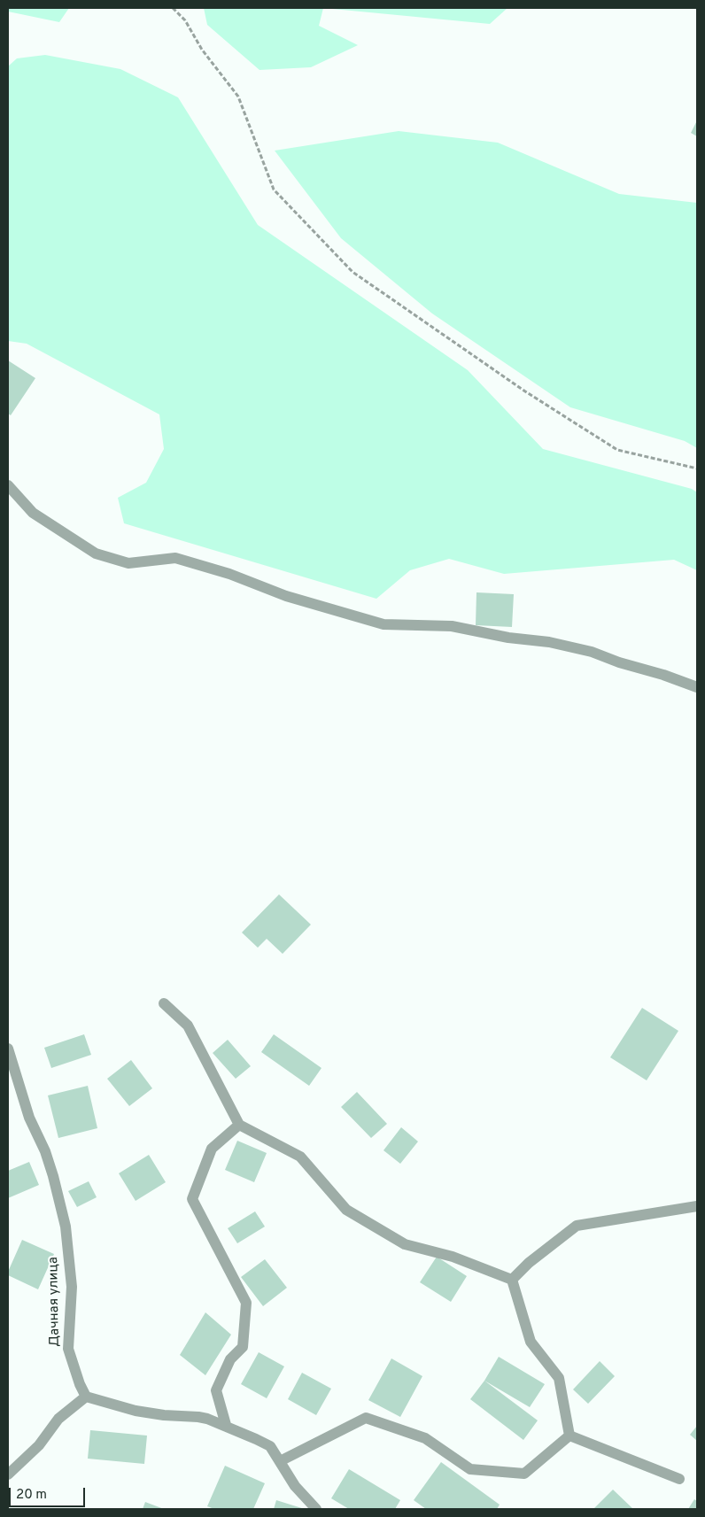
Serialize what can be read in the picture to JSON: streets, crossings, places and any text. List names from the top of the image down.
{
  "streets": {
    "street": ["Дачная улица"]
  },
  "scale_bar": "20 m"
}
